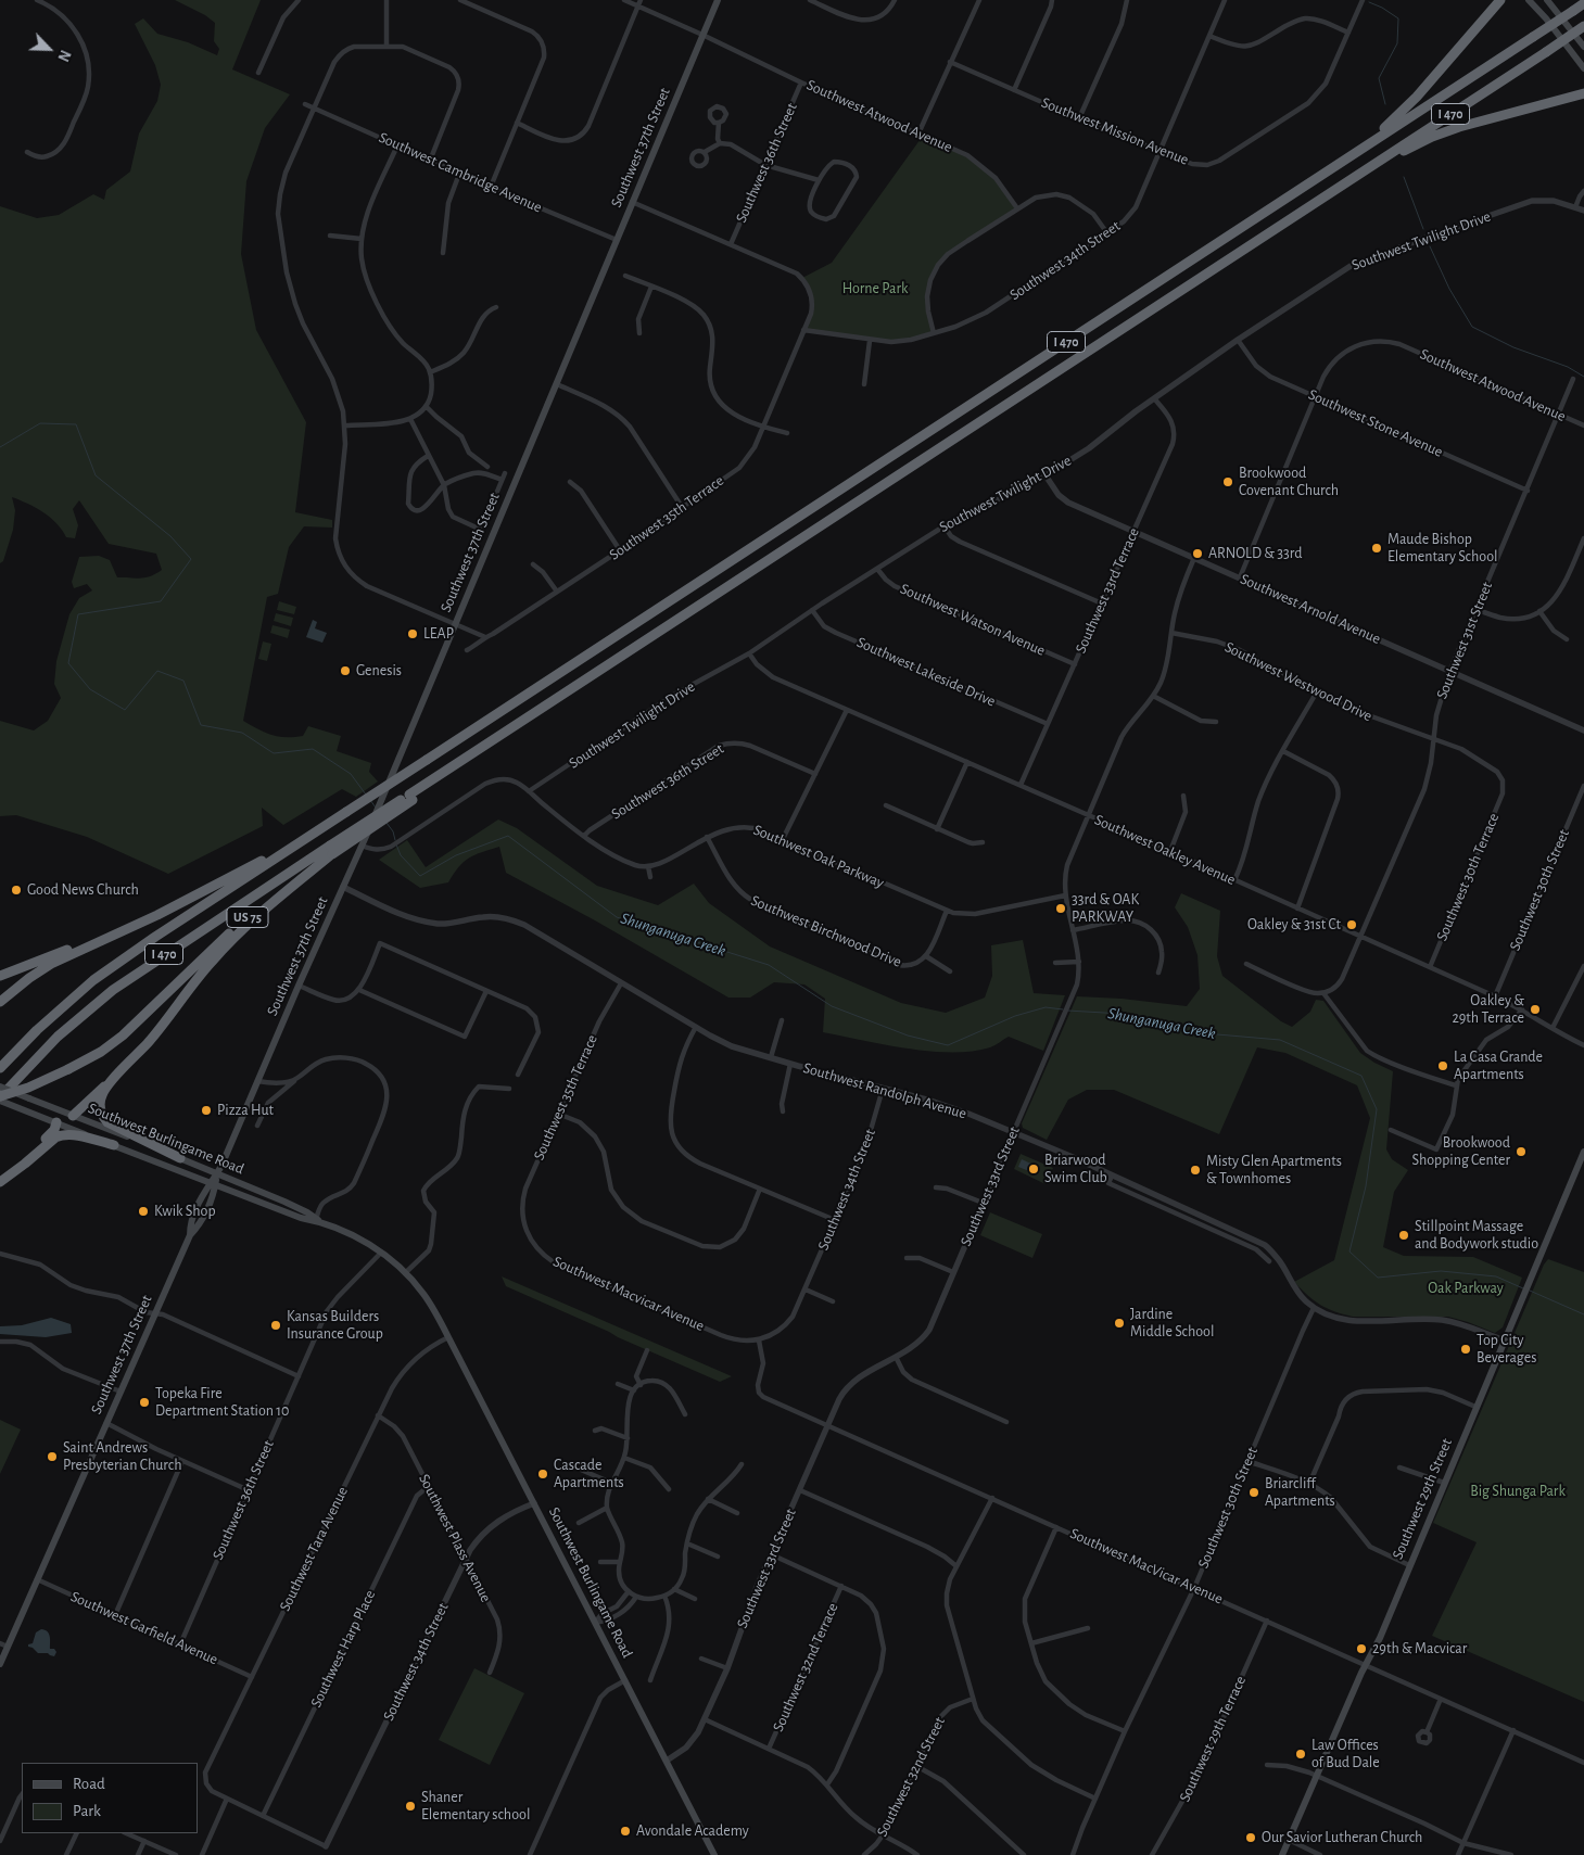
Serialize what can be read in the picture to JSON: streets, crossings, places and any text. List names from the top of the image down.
{
  "streets": {
    "highway": ["I 470", "US 75"],
    "main road": ["Southwest 37th Street", "Southwest Burlingame Road", "Southwest 29th Street"],
    "street": [
      "Southwest Atwood Avenue",
      "Southwest Mission Avenue",
      "Southwest 36th Street",
      "Southwest Cambridge Avenue",
      "Southwest Twilight Drive",
      "Southwest 34th Street",
      "Southwest Stone Avenue",
      "Southwest 35th Terrace",
      "Southwest 33rd Terrace",
      "Southwest Arnold Avenue",
      "Southwest Watson Avenue",
      "Southwest 31st Street",
      "Southwest Lakeside Drive",
      "Southwest Westwood Drive",
      "Southwest Oakley Avenue",
      "Southwest Oak Parkway",
      "Southwest 30th Terrace",
      "Southwest 30th Street",
      "Southwest Birchwood Drive",
      "Southwest Randolph Avenue",
      "Southwest 33rd Street",
      "Southwest Macvicar Avenue",
      "Southwest Plass Avenue",
      "Southwest Tara Avenue",
      "Southwest MacVicar Avenue",
      "Southwest Garfield Avenue",
      "Southwest Harp Place",
      "Southwest 32nd Terrace",
      "Southwest 29th Terrace",
      "Southwest 32nd Street"
    ]
  },
  "crossings": [
    ["I 470", "US 75"],
    ["I 470", "Southwest Burlingame Road"],
    ["Southwest Atwood Avenue", "Southwest 37th Street"],
    ["Southwest Atwood Avenue", "Southwest 36th Street"],
    ["Southwest Atwood Avenue", "Southwest Stone Avenue"],
    ["Southwest Atwood Avenue", "Southwest 31st Street"],
    ["Southwest Mission Avenue", "Southwest 34th Street"],
    ["Southwest 37th Street", "Southwest Cambridge Avenue"],
    ["Southwest 37th Street", "Southwest Randolph Avenue"],
    ["Southwest 37th Street", "Southwest Burlingame Road"],
    ["Southwest 37th Street", "Southwest Garfield Avenue"],
    ["Southwest 36th Street", "Southwest 35th Terrace"],
    ["Southwest 36th Street", "Southwest Burlingame Road"],
    ["Southwest 36th Street", "Southwest Garfield Avenue"],
    ["Southwest Twilight Drive", "Southwest Stone Avenue"],
    ["Southwest Twilight Drive", "Southwest 33rd Terrace"],
    ["Southwest Twilight Drive", "Southwest Arnold Avenue"],
    ["Southwest Twilight Drive", "Southwest Watson Avenue"],
    ["Southwest Twilight Drive", "Southwest Lakeside Drive"],
    ["Southwest Twilight Drive", "Southwest Oakley Avenue"],
    ["Southwest 34th Street", "Southwest 35th Terrace"],
    ["Southwest 34th Street", "Southwest Randolph Avenue"],
    ["Southwest 34th Street", "Southwest Burlingame Road"],
    ["Southwest 34th Street", "Southwest Macvicar Avenue"],
    ["Southwest 34th Street", "Southwest Plass Avenue"],
    ["Southwest 34th Street", "Southwest MacVicar Avenue"],
    ["Southwest Stone Avenue", "Southwest 31st Street"],
    ["Southwest 35th Terrace", "Southwest Randolph Avenue"],
    ["Southwest 35th Terrace", "Southwest Macvicar Avenue"],
    ["Southwest 33rd Terrace", "Southwest Arnold Avenue"],
    ["Southwest 33rd Terrace", "Southwest Watson Avenue"],
    ["Southwest 33rd Terrace", "Southwest Lakeside Drive"],
    ["Southwest 33rd Terrace", "Southwest Oakley Avenue"],
    ["Southwest Arnold Avenue", "Southwest 31st Street"],
    ["Southwest Arnold Avenue", "Southwest 33rd Street"],
    ["Southwest 31st Street", "Southwest Westwood Drive"],
    ["Southwest 31st Street", "Southwest Oakley Avenue"],
    ["Southwest Westwood Drive", "Southwest 30th Terrace"],
    ["Southwest Westwood Drive", "Southwest 33rd Street"],
    ["Southwest Oakley Avenue", "Southwest 30th Terrace"],
    ["Southwest Oakley Avenue", "Southwest 30th Street"],
    ["Southwest Oakley Avenue", "Southwest 33rd Street"],
    ["Southwest Oak Parkway", "Southwest Birchwood Drive"],
    ["Southwest Oak Parkway", "Southwest 33rd Street"],
    ["Southwest 30th Street", "Southwest Randolph Avenue"],
    ["Southwest 30th Street", "Southwest MacVicar Avenue"],
    ["US 75", "Southwest Burlingame Road"],
    ["Southwest Randolph Avenue", "Southwest 33rd Street"],
    ["Southwest Randolph Avenue", "Southwest 29th Street"],
    ["Southwest Burlingame Road", "Southwest 33rd Street"],
    ["Southwest Burlingame Road", "Southwest Tara Avenue"],
    ["Southwest 33rd Street", "Southwest MacVicar Avenue"],
    ["Southwest Macvicar Avenue", "Southwest MacVicar Avenue"],
    ["Southwest 29th Street", "Southwest MacVicar Avenue"],
    ["Southwest Plass Avenue", "Southwest Tara Avenue"],
    ["Southwest Plass Avenue", "Southwest Harp Place"],
    ["Southwest Tara Avenue", "Southwest Garfield Avenue"],
    ["Southwest MacVicar Avenue", "Southwest 29th Terrace"]
  ],
  "water": ["Shunganuga Creek"],
  "parks": ["Horne Park", "Oak Parkway", "Big Shunga Park"],
  "places": [
    "Brookwood Covenant Church",
    "Maude Bishop Elementary School",
    "ARNOLD & 33rd",
    "LEAP",
    "Genesis",
    "Good News Church",
    "33rd & OAK PARKWAY",
    "Oakley & 31st Ct",
    "Oakley & 29th Terrace",
    "La Casa Grande Apartments",
    "Pizza Hut",
    "Brookwood Shopping Center",
    "Briarwood Swim Club",
    "Misty Glen Apartments & Townhomes",
    "Kwik Shop",
    "Stillpoint Massage and Bodywork studio",
    "Jardine Middle School",
    "Kansas Builders Insurance Group",
    "Top City Beverages",
    "Topeka Fire Department Station 10",
    "Saint Andrews Presbyterian Church",
    "Cascade Apartments",
    "Briarcliff Apartments",
    "29th & Macvicar",
    "Law Offices of Bud Dale",
    "Shaner Elementary school",
    "Avondale Academy",
    "Our Savior Lutheran Church"
  ],
  "legend": ["Road", "Park"],
  "north": "bottom right"
}
